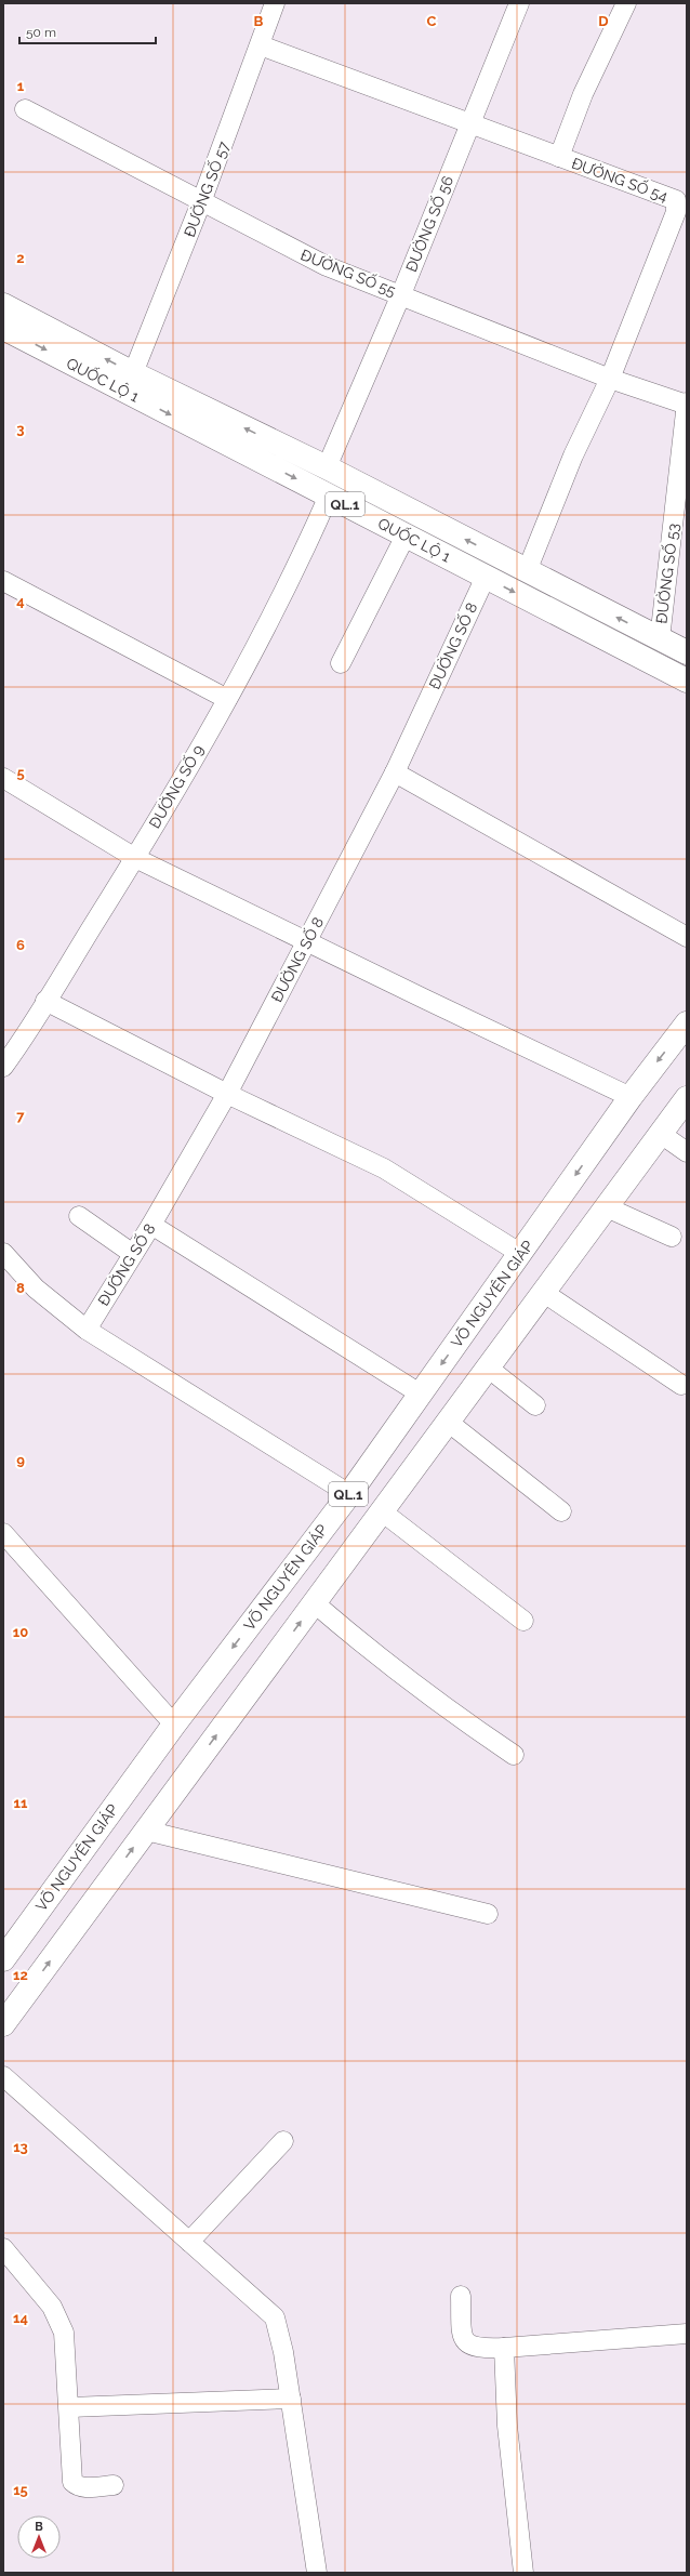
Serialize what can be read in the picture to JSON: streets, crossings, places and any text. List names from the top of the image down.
{
  "streets": {
    "highway": ["QUỐC LỘ 1", "QL.1", "VÕ NGUYÊN GIÁP"],
    "street": [
      "ĐƯỜNG SỐ 54",
      "ĐƯỜNG SỐ 57",
      "ĐƯỜNG SỐ 56",
      "ĐƯỜNG SỐ 55",
      "ĐƯỜNG SỐ 53",
      "ĐƯỜNG SỐ 8",
      "ĐƯỜNG SỐ 9"
    ]
  },
  "crossings": [
    ["ĐƯỜNG SỐ 54", "ĐƯỜNG SỐ 57"],
    ["ĐƯỜNG SỐ 54", "ĐƯỜNG SỐ 56"],
    ["ĐƯỜNG SỐ 54", "ĐƯỜNG SỐ 55"],
    ["ĐƯỜNG SỐ 54", "QUỐC LỘ 1"],
    ["ĐƯỜNG SỐ 57", "ĐƯỜNG SỐ 55"],
    ["ĐƯỜNG SỐ 57", "QUỐC LỘ 1"],
    ["ĐƯỜNG SỐ 56", "ĐƯỜNG SỐ 55"],
    ["ĐƯỜNG SỐ 56", "QUỐC LỘ 1"],
    ["ĐƯỜNG SỐ 55", "ĐƯỜNG SỐ 53"],
    ["QUỐC LỘ 1", "ĐƯỜNG SỐ 53"],
    ["QUỐC LỘ 1", "ĐƯỜNG SỐ 8"],
    ["QUỐC LỘ 1", "ĐƯỜNG SỐ 9"]
  ],
  "scale_bar": "50 m",
  "north": "top",
  "grid": {
    "columns": ["B", "C", "D"],
    "rows": [
      "1",
      "2",
      "3",
      "4",
      "5",
      "6",
      "7",
      "8",
      "9",
      "10",
      "11",
      "12",
      "13",
      "14",
      "15"
    ]
  }
}
